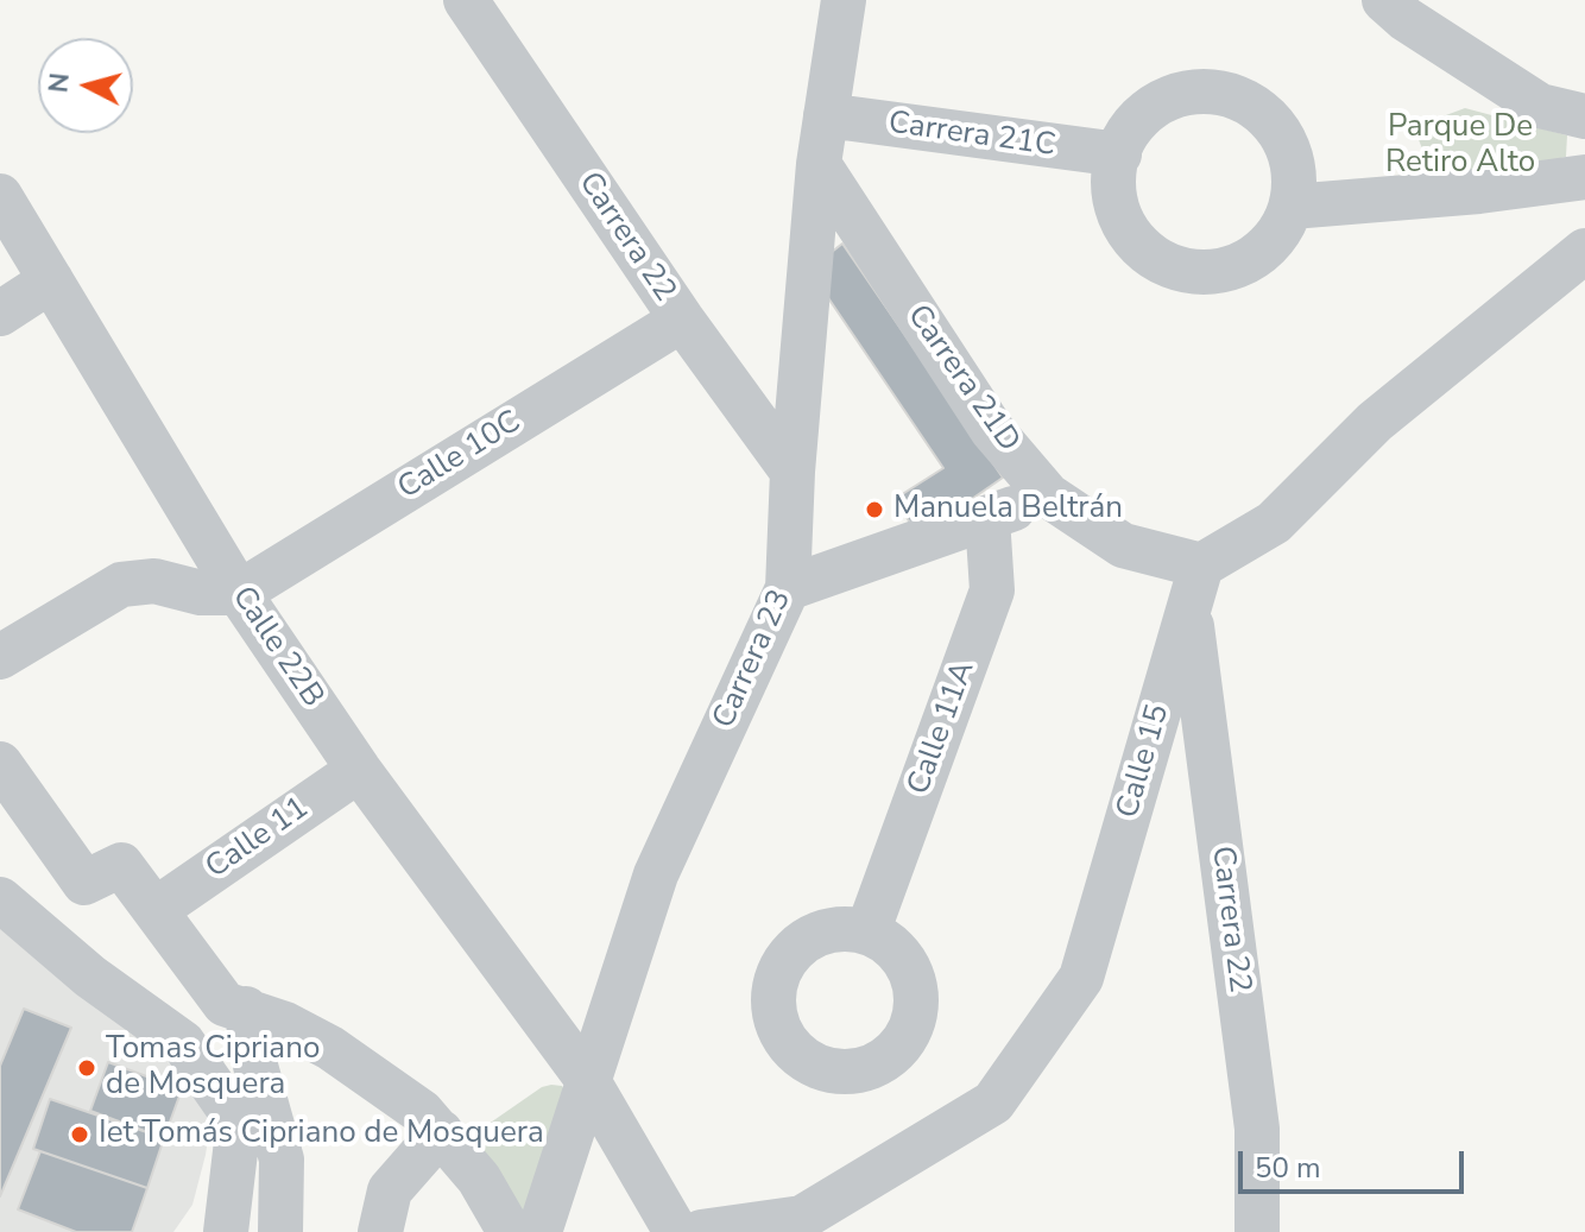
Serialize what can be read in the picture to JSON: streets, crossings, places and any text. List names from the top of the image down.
{
  "streets": {
    "street": [
      "Carrera 21C",
      "Carrera 22",
      "Carrera 21D",
      "Calle 10C",
      "Calle 22B",
      "Carrera 23",
      "Calle 11A",
      "Calle 15",
      "Calle 11"
    ]
  },
  "crossings": [
    ["Carrera 21C", "Carrera 23"],
    ["Carrera 22", "Calle 10C"],
    ["Carrera 22", "Carrera 23"],
    ["Carrera 22", "Calle 15"],
    ["Carrera 21D", "Carrera 23"],
    ["Carrera 21D", "Calle 15"],
    ["Calle 10C", "Calle 22B"],
    ["Calle 22B", "Carrera 23"],
    ["Calle 22B", "Calle 11"]
  ],
  "parks": ["Parque De Retiro Alto"],
  "places": ["Manuela Beltrán", "Tomas Cipriano de Mosquera", "Iet Tomás Cipriano de Mosquera"],
  "scale_bar": "50 m",
  "north": "left"
}
